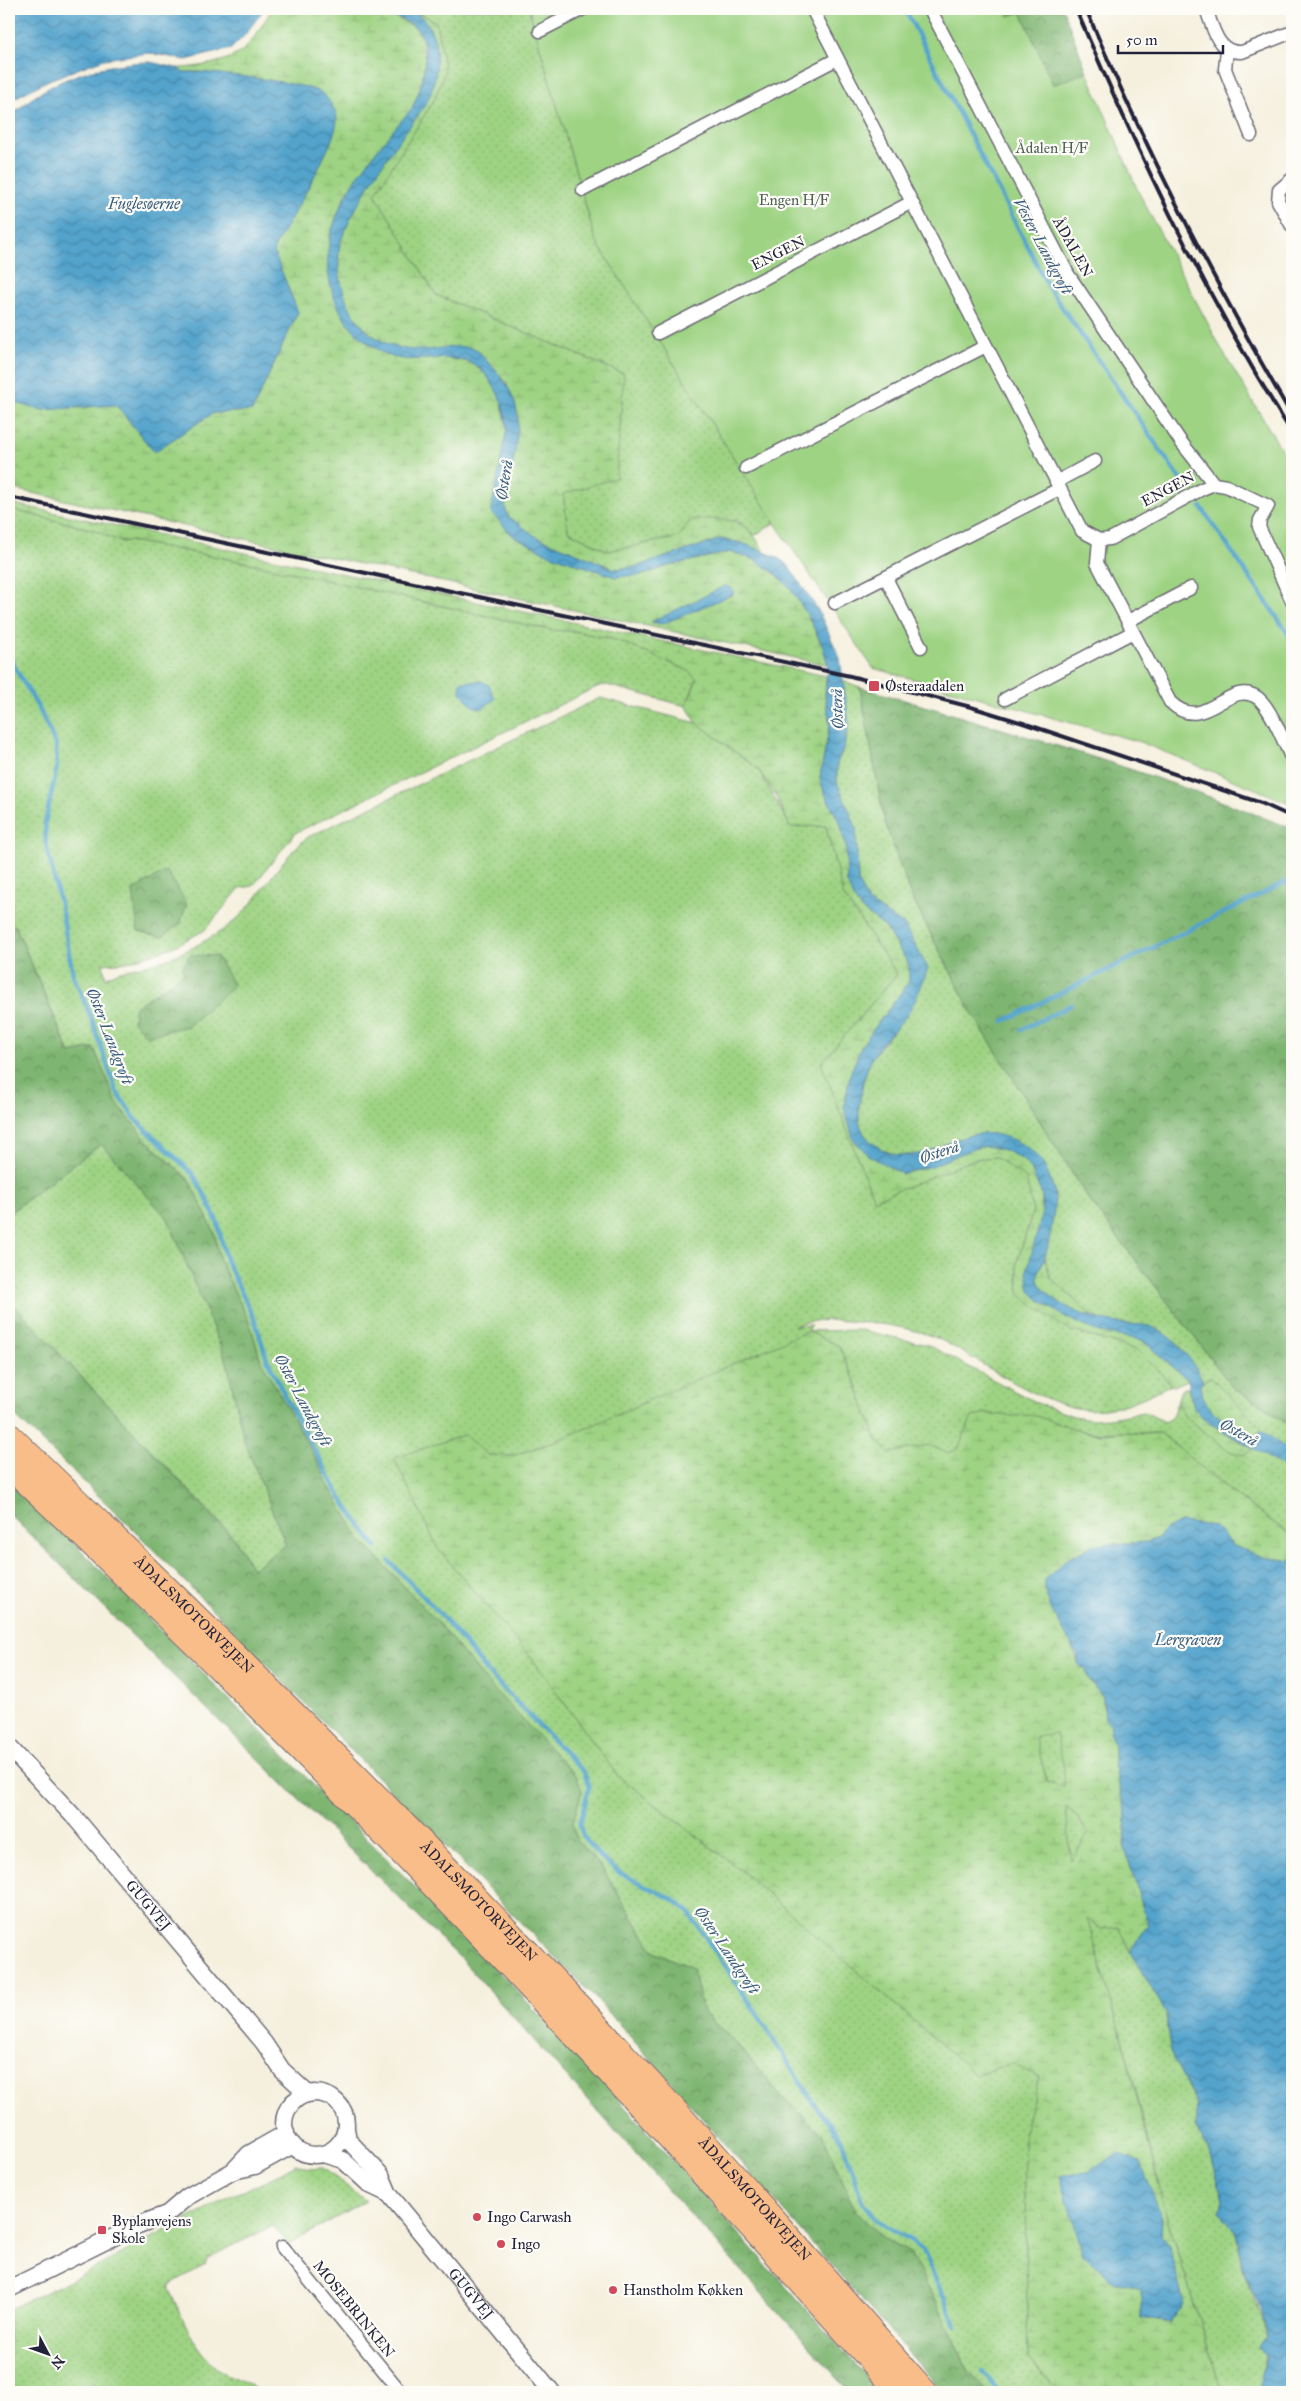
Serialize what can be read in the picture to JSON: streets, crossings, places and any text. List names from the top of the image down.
{
  "streets": {
    "highway": ["ÅDALSMOTORVEJEN"],
    "street": [
      "ÅDALEN",
      "ENGEN",
      "GUGVEJ",
      "MOSEBRINKEN"
    ]
  },
  "crossings": [
    ["ÅDALEN", "ENGEN"]
  ],
  "water": [
    "Fuglesøerne",
    "Vester Landgrøft",
    "Østerå",
    "Øster Landgrøft",
    "Lergraven"
  ],
  "parks": ["Ådalen H/F", "Engen H/F"],
  "places": {
    "transit": ["Østeraadalen", "Byplanvejens Skole"],
    "other": ["Ingo Carwash", "Ingo", "Hanstholm Køkken"]
  },
  "scale_bar": "50 m",
  "north": "bottom right"
}
